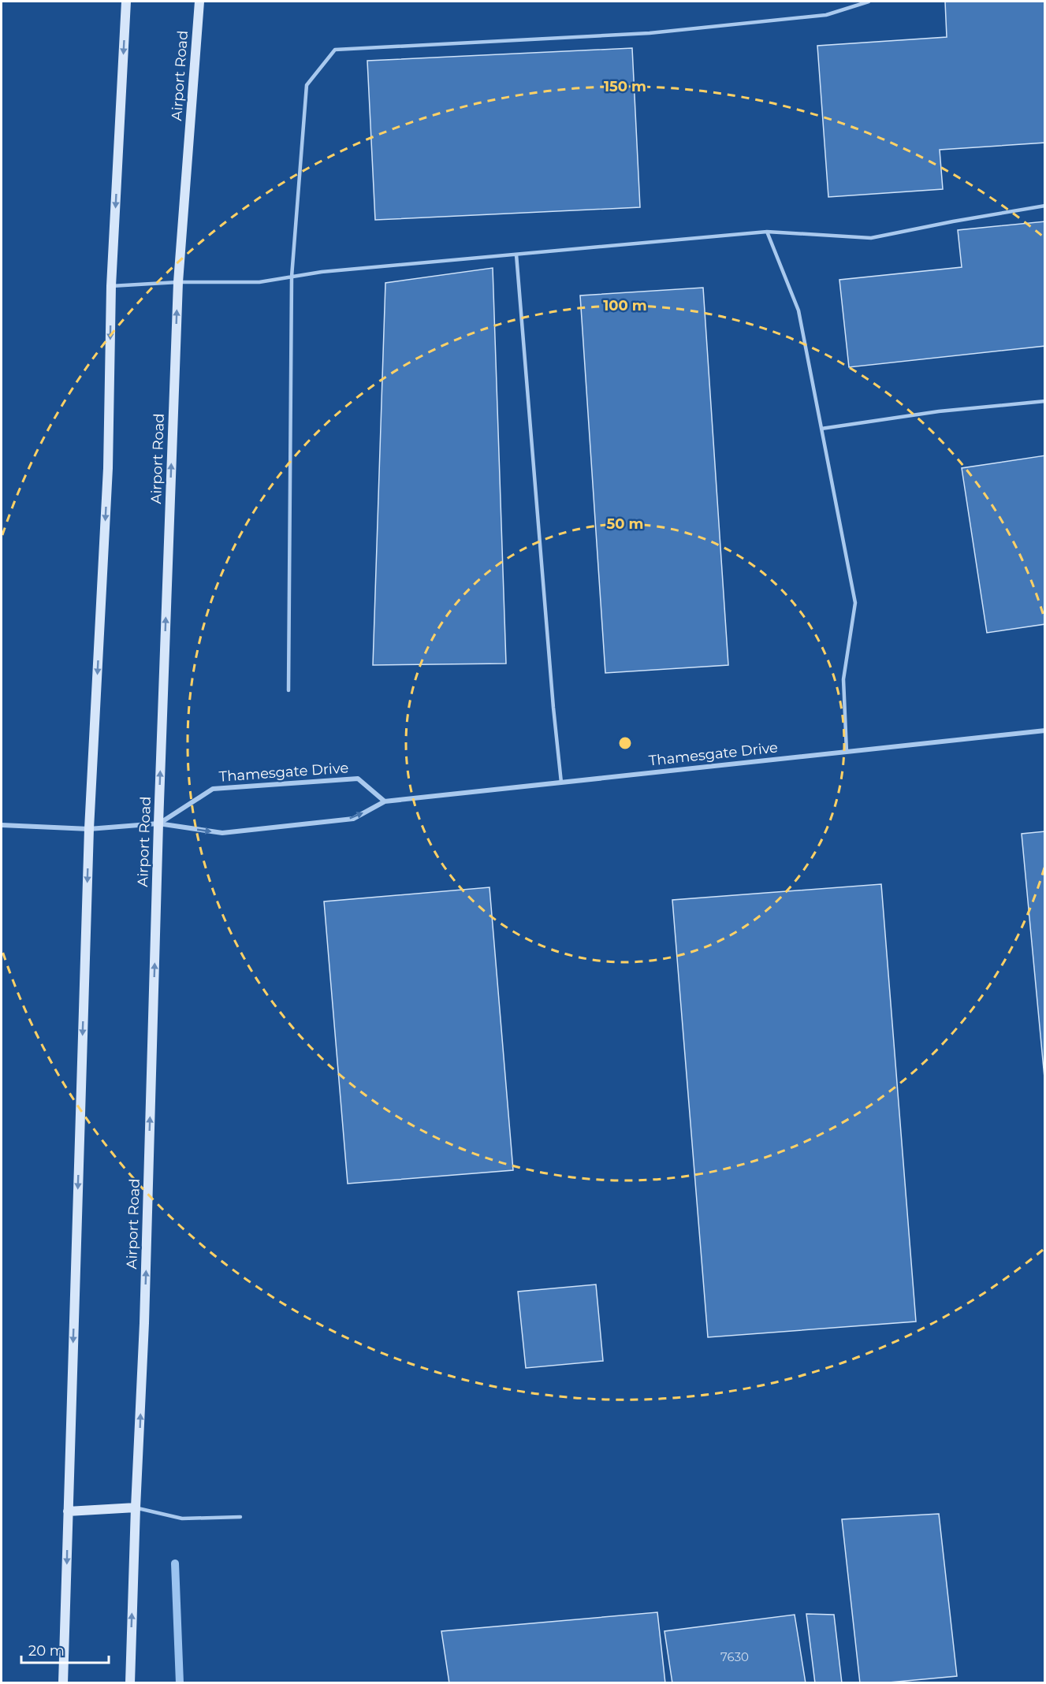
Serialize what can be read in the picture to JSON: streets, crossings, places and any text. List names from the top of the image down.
{
  "streets": {
    "main road": ["Airport Road"],
    "street": ["Thamesgate Drive"]
  },
  "crossings": [
    ["Airport Road", "Thamesgate Drive"]
  ],
  "house_numbers": ["7630"],
  "scale_bar": "20 m",
  "rings": ["150 m", "100 m", "50 m"]
}
